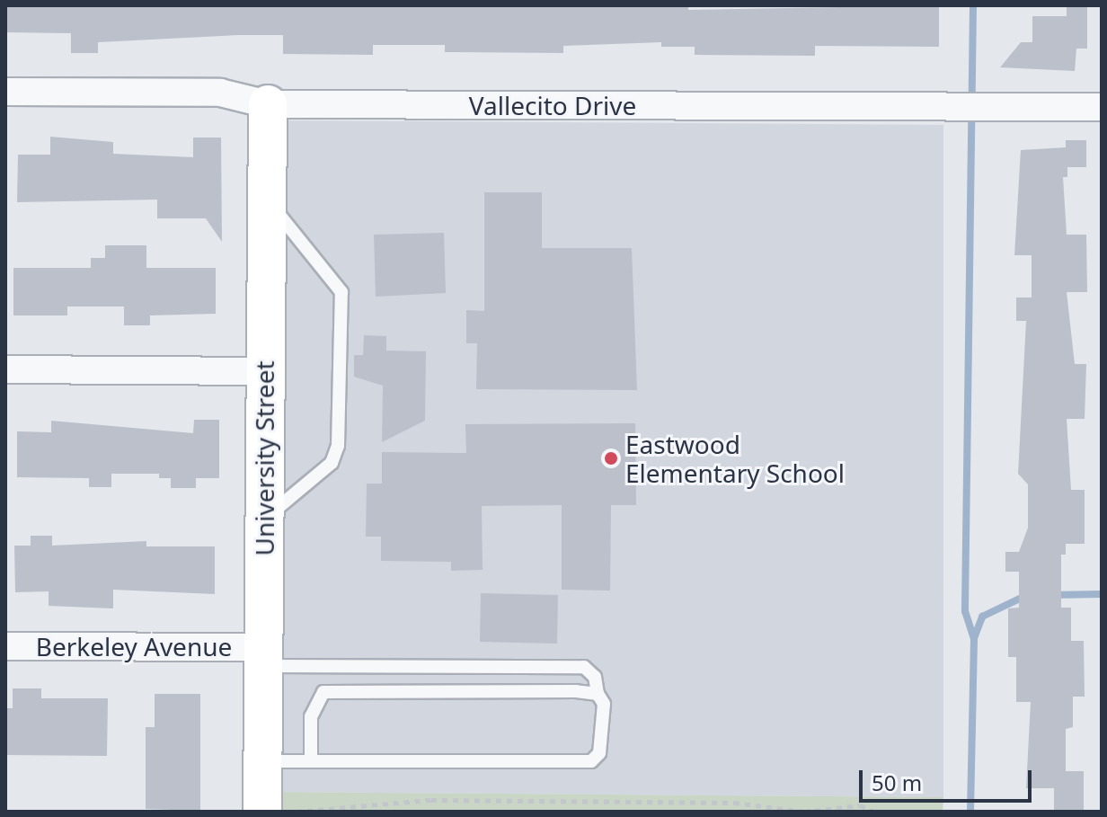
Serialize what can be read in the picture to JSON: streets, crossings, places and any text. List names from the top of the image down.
{
  "streets": {
    "street": ["Vallecito Drive", "University Street", "Berkeley Avenue"]
  },
  "crossings": [
    ["Vallecito Drive", "University Street"],
    ["University Street", "Berkeley Avenue"]
  ],
  "places": ["Eastwood Elementary School"],
  "scale_bar": "50 m"
}
